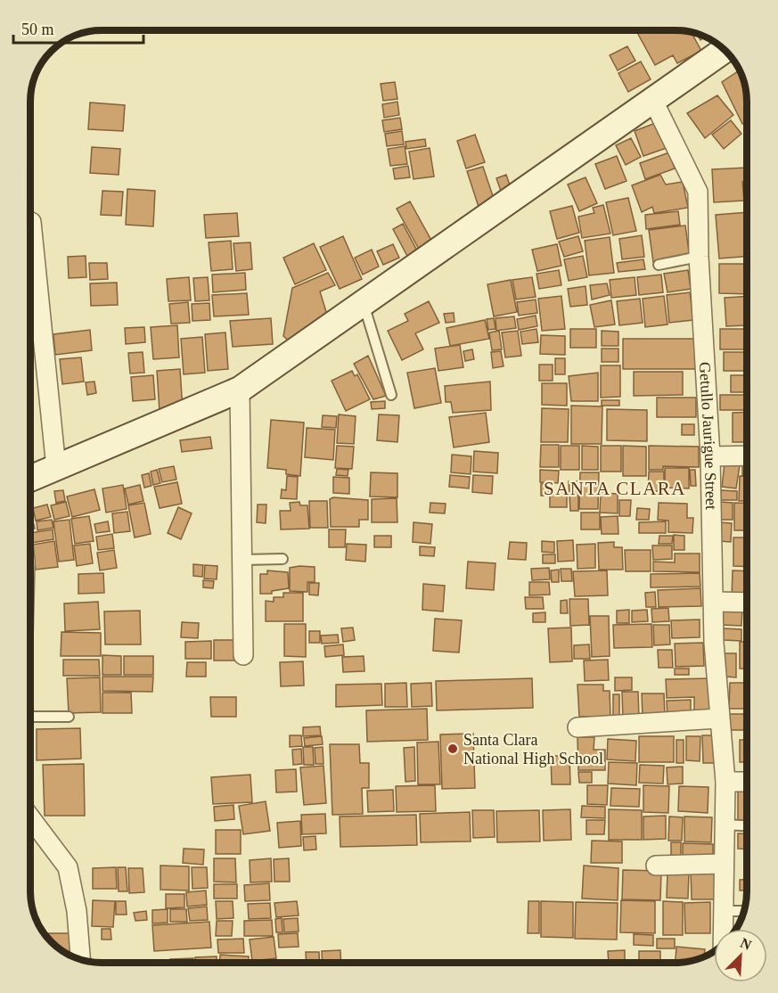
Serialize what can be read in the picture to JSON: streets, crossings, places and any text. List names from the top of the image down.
{
  "streets": {
    "street": ["Getullo Jaurigue Street"]
  },
  "districts": ["SANTA CLARA"],
  "places": ["Santa Clara National High School"],
  "scale_bar": "50 m",
  "north": "top right"
}
